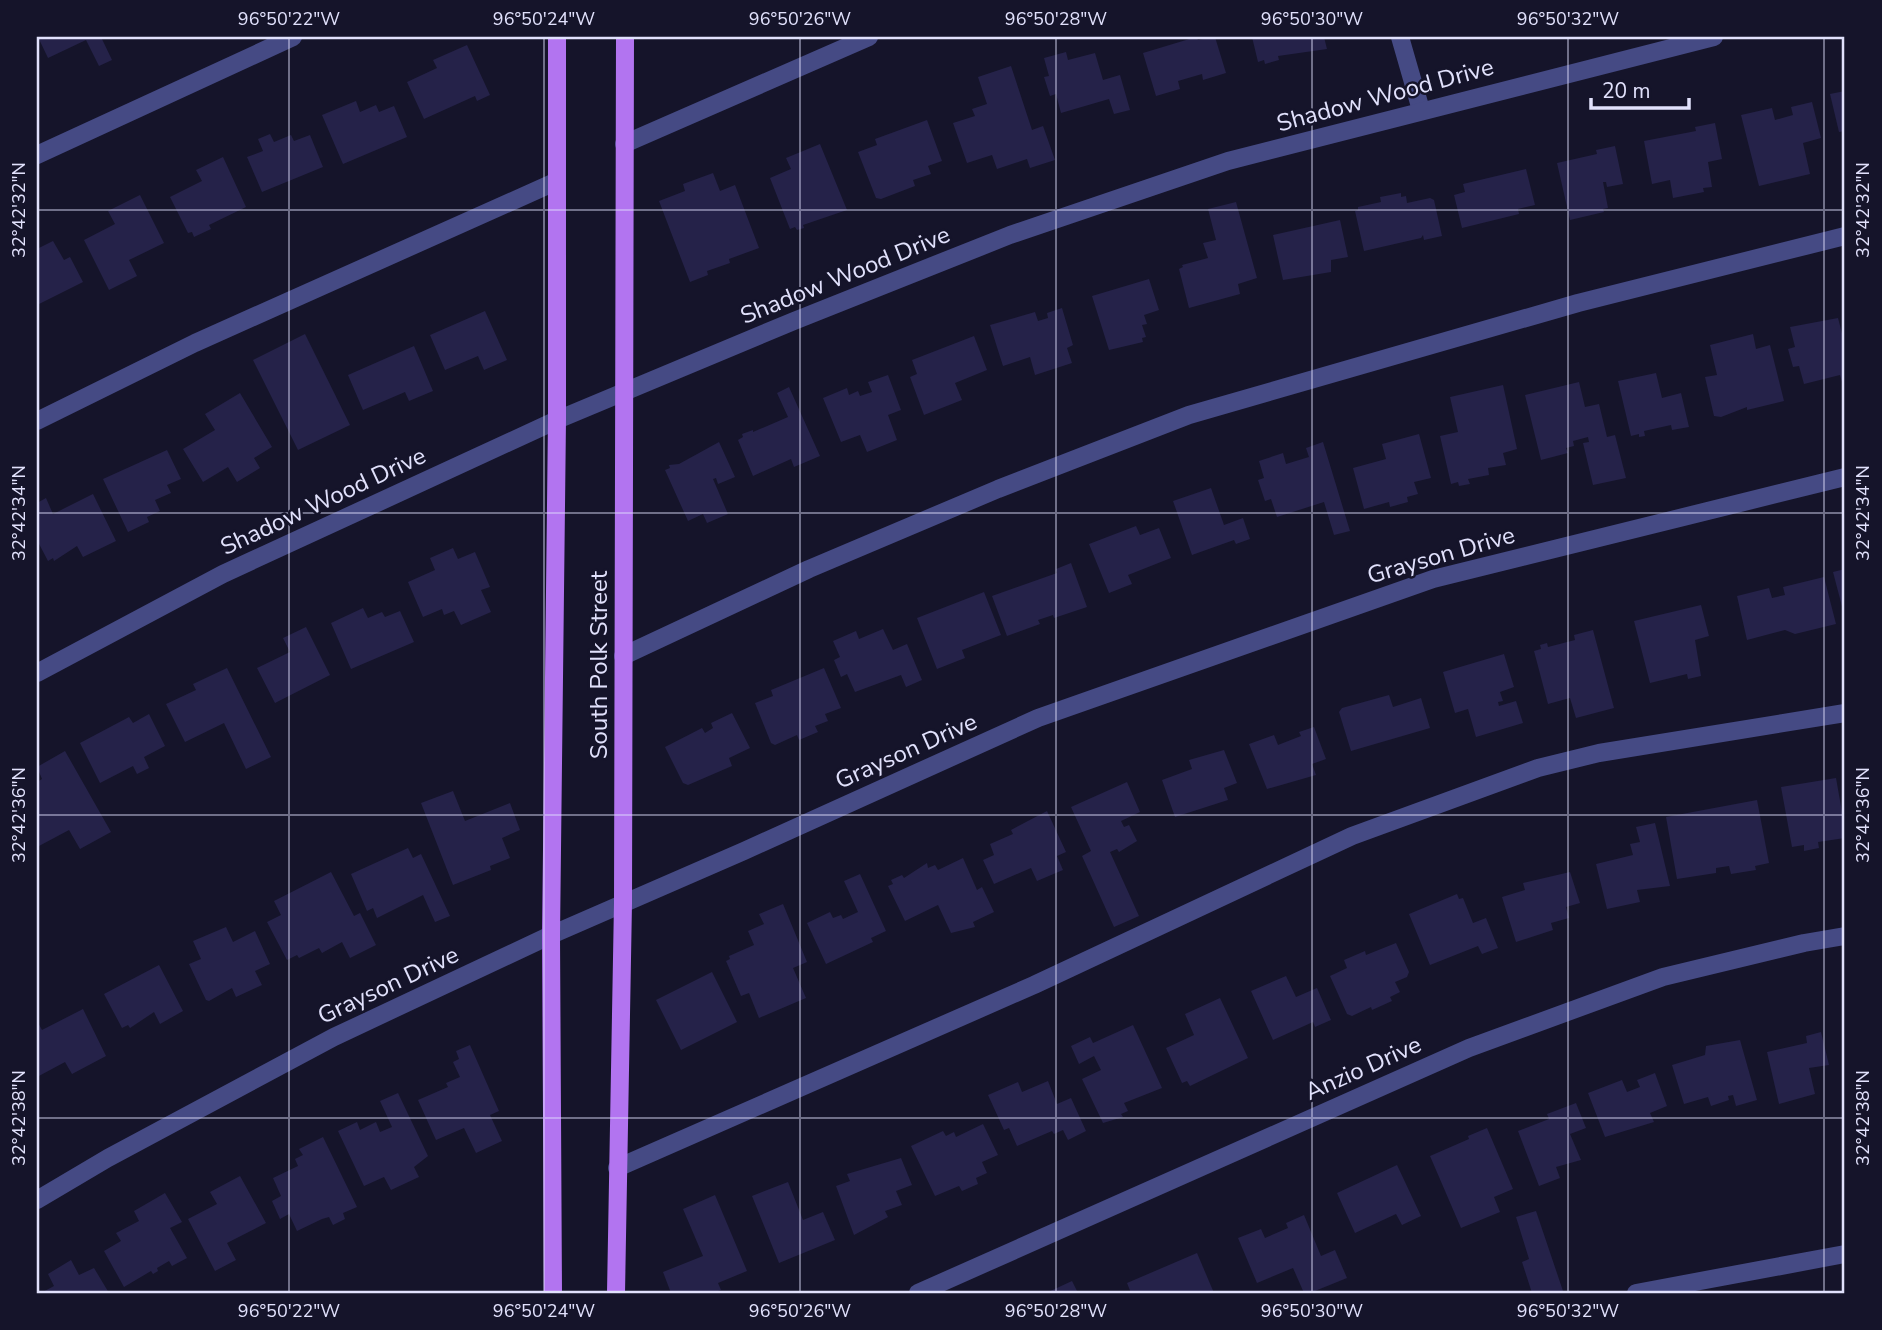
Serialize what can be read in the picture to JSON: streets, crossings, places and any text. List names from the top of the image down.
{
  "streets": {
    "main road": ["South Polk Street"],
    "street": ["Shadow Wood Drive", "Grayson Drive", "Anzio Drive"]
  },
  "crossings": [
    ["Shadow Wood Drive", "South Polk Street"],
    ["Grayson Drive", "South Polk Street"]
  ],
  "scale_bar": "20 m",
  "coordinates": [
    "96°50'22\"W",
    "96°50'24\"W",
    "96°50'26\"W",
    "96°50'28\"W",
    "96°50'30\"W",
    "96°50'32\"W",
    "32°42'32\"N",
    "32°42'34\"N",
    "32°42'36\"N",
    "32°42'38\"N"
  ]
}
